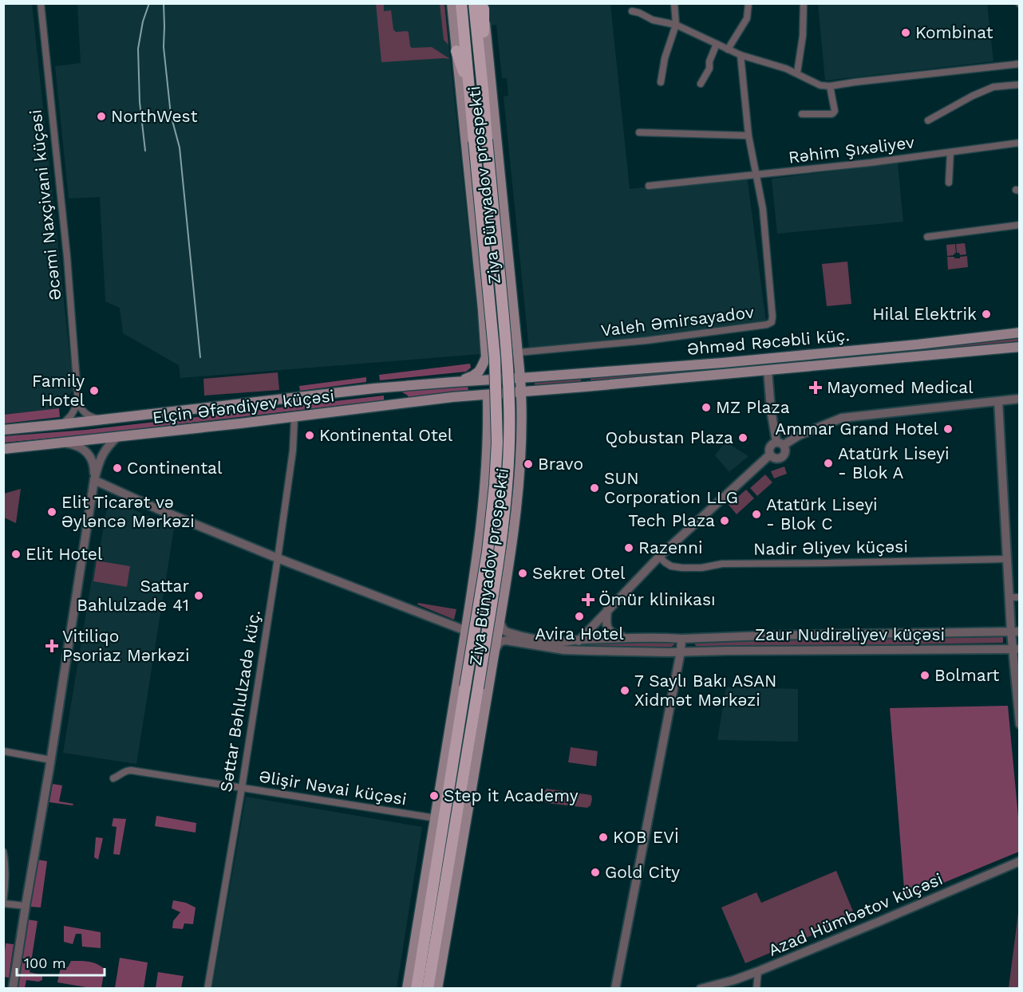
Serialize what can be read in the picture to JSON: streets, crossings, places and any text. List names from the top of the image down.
{
  "streets": {
    "main road": ["Ziya Bünyadov prospekti", "Əhməd Rəcəbli küç.", "Elçin Əfəndiyev küçəsi"],
    "street": [
      "Rəhim Şıxəliyev",
      "Əcəmi Naxçivani küçəsi",
      "Valeh Əmirsayadov",
      "Nadir Əliyev küçəsi",
      "Zaur Nudirəliyev küçəsi",
      "Səttar Bəhlulzadə küç.",
      "Əlişir Nəvai küçəsi",
      "Azad Hümbətov küçəsi"
    ]
  },
  "crossings": [
    ["Rəhim Şıxəliyev", "Valeh Əmirsayadov"],
    ["Ziya Bünyadov prospekti", "Valeh Əmirsayadov"],
    ["Ziya Bünyadov prospekti", "Əhməd Rəcəbli küç."],
    ["Ziya Bünyadov prospekti", "Elçin Əfəndiyev küçəsi"],
    ["Ziya Bünyadov prospekti", "Zaur Nudirəliyev küçəsi"],
    ["Ziya Bünyadov prospekti", "Əlişir Nəvai küçəsi"],
    ["Əhməd Rəcəbli küç.", "Elçin Əfəndiyev küçəsi"],
    ["Elçin Əfəndiyev küçəsi", "Səttar Bəhlulzadə küç."],
    ["Səttar Bəhlulzadə küç.", "Əlişir Nəvai küçəsi"]
  ],
  "places": {
    "other": [
      "Kombinat",
      "NorthWest",
      "Hilal Elektrik",
      "Family Hotel",
      "MZ Plaza",
      "Ammar Grand Hotel",
      "Kontinental Otel",
      "Qobustan Plaza",
      "Atatürk Liseyi - Blok A",
      "Bravo",
      "Continental",
      "SUN Corporation LLG",
      "Elit Ticarət və Əyləncə Mərkəzi",
      "Atatürk Liseyi - Blok C",
      "Tech Plaza",
      "Razenni",
      "Elit Hotel",
      "Sekret Otel",
      "Sattar Bahlulzade 41",
      "Avira Hotel",
      "Bolmart",
      "7 Saylı Bakı ASAN Xidmət Mərkəzi",
      "Step it Academy",
      "KOB EVİ",
      "Gold City"
    ],
    "health": ["Mayomed Medical", "Ömür klinikası", "Vitiliqo Psoriaz Mərkəzi"]
  },
  "scale_bar": "100 m"
}
